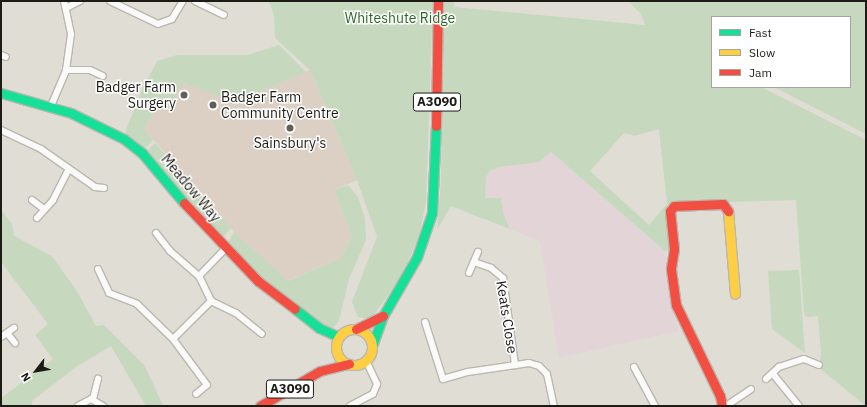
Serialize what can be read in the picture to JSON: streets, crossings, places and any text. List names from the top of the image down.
{
  "streets": {
    "street": ["A3090", "Meadow Way", "Keats Close"]
  },
  "crossings": [
    ["A3090", "Meadow Way"]
  ],
  "parks": ["Whiteshute Ridge"],
  "places": ["Badger Farm Surgery", "Badger Farm Community Centre", "Sainsbury's"],
  "legend": ["Fast", "Slow", "Jam"],
  "north": "bottom left"
}
